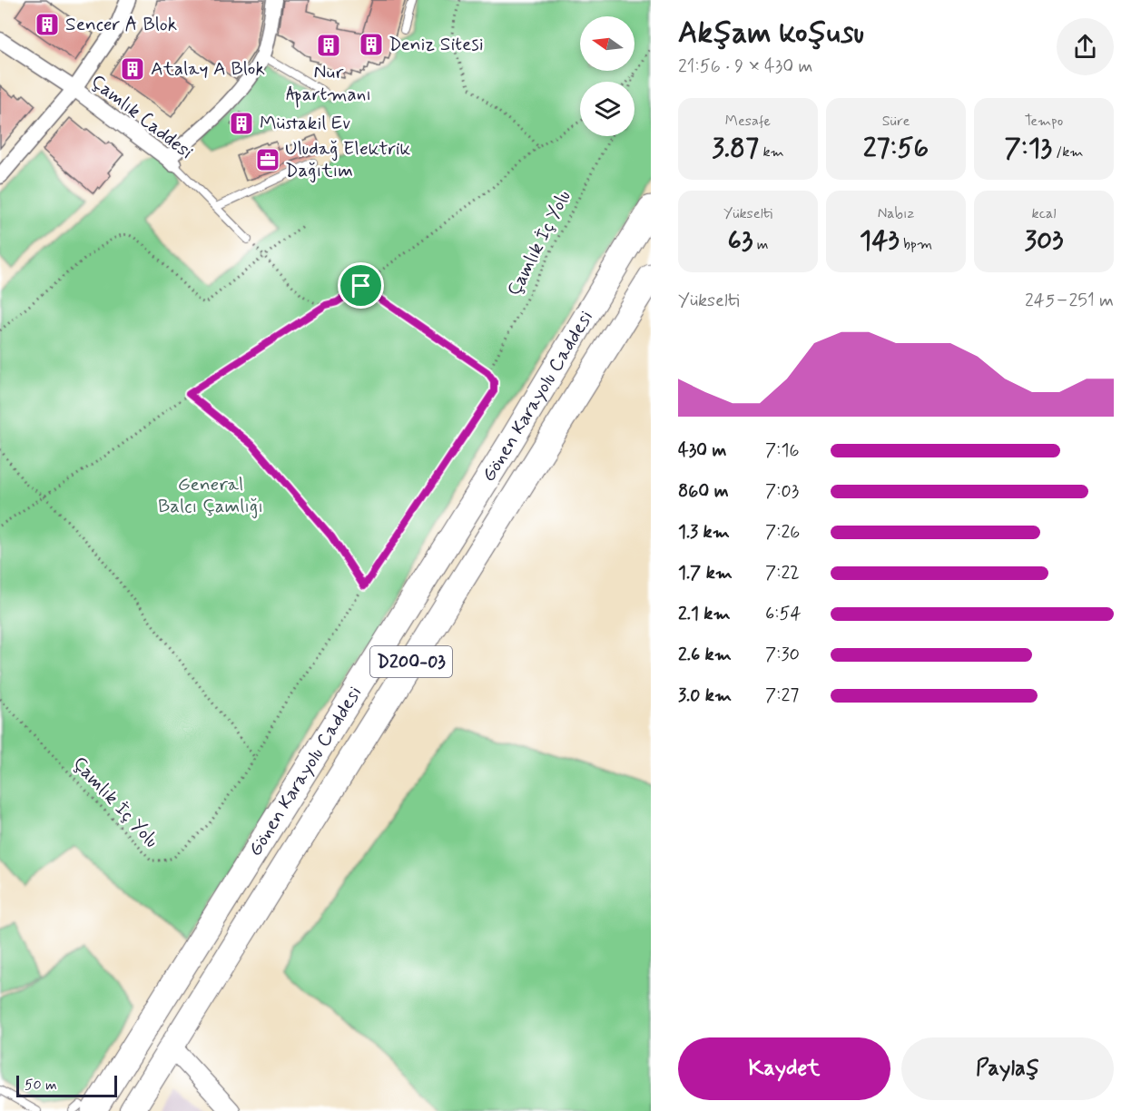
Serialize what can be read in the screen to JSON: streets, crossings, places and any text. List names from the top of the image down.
{
  "streets": {
    "highway": ["Gönen Karayolu Caddesi", "D200-03"],
    "street": ["Çamlık Caddesi"],
    "path": ["Çamlık İç Yolu"]
  },
  "parks": ["General Balcı Çamlığı"],
  "places": {
    "building": [
      "Sencer A Blok",
      "Deniz Sitesi",
      "Nur Apartmanı",
      "Atalay A Blok",
      "Müstakil Ev"
    ],
    "office": ["Uludağ Elektrik Dağıtım"]
  },
  "scale_bar": "50 m",
  "north": "left",
  "page": {
    "heading": ["Akşam koşusu", "21:56 · 9 × 430 m"],
    "stats": [
      ["Mesafe", "3.87 km"],
      ["Süre", "27:56"],
      ["Tempo", "7:13 /km"],
      ["Yükselti", "63 m"],
      ["Nabız", "143 bpm"],
      ["kcal", "303"]
    ],
    "chart": ["Yükselti", "245–251 m"],
    "list": [
      {
        "name": "430 m",
        "note": "7:16"
      },
      {
        "name": "860 m",
        "note": "7:03"
      },
      {
        "name": "1.3 km",
        "note": "7:26"
      },
      {
        "name": "1.7 km",
        "note": "7:22"
      },
      {
        "name": "2.1 km",
        "note": "6:54"
      },
      {
        "name": "2.6 km",
        "note": "7:30"
      },
      {
        "name": "3.0 km",
        "note": "7:27"
      }
    ],
    "buttons": ["Kaydet", "Paylaş"],
    "scale": "50 m"
  }
}
